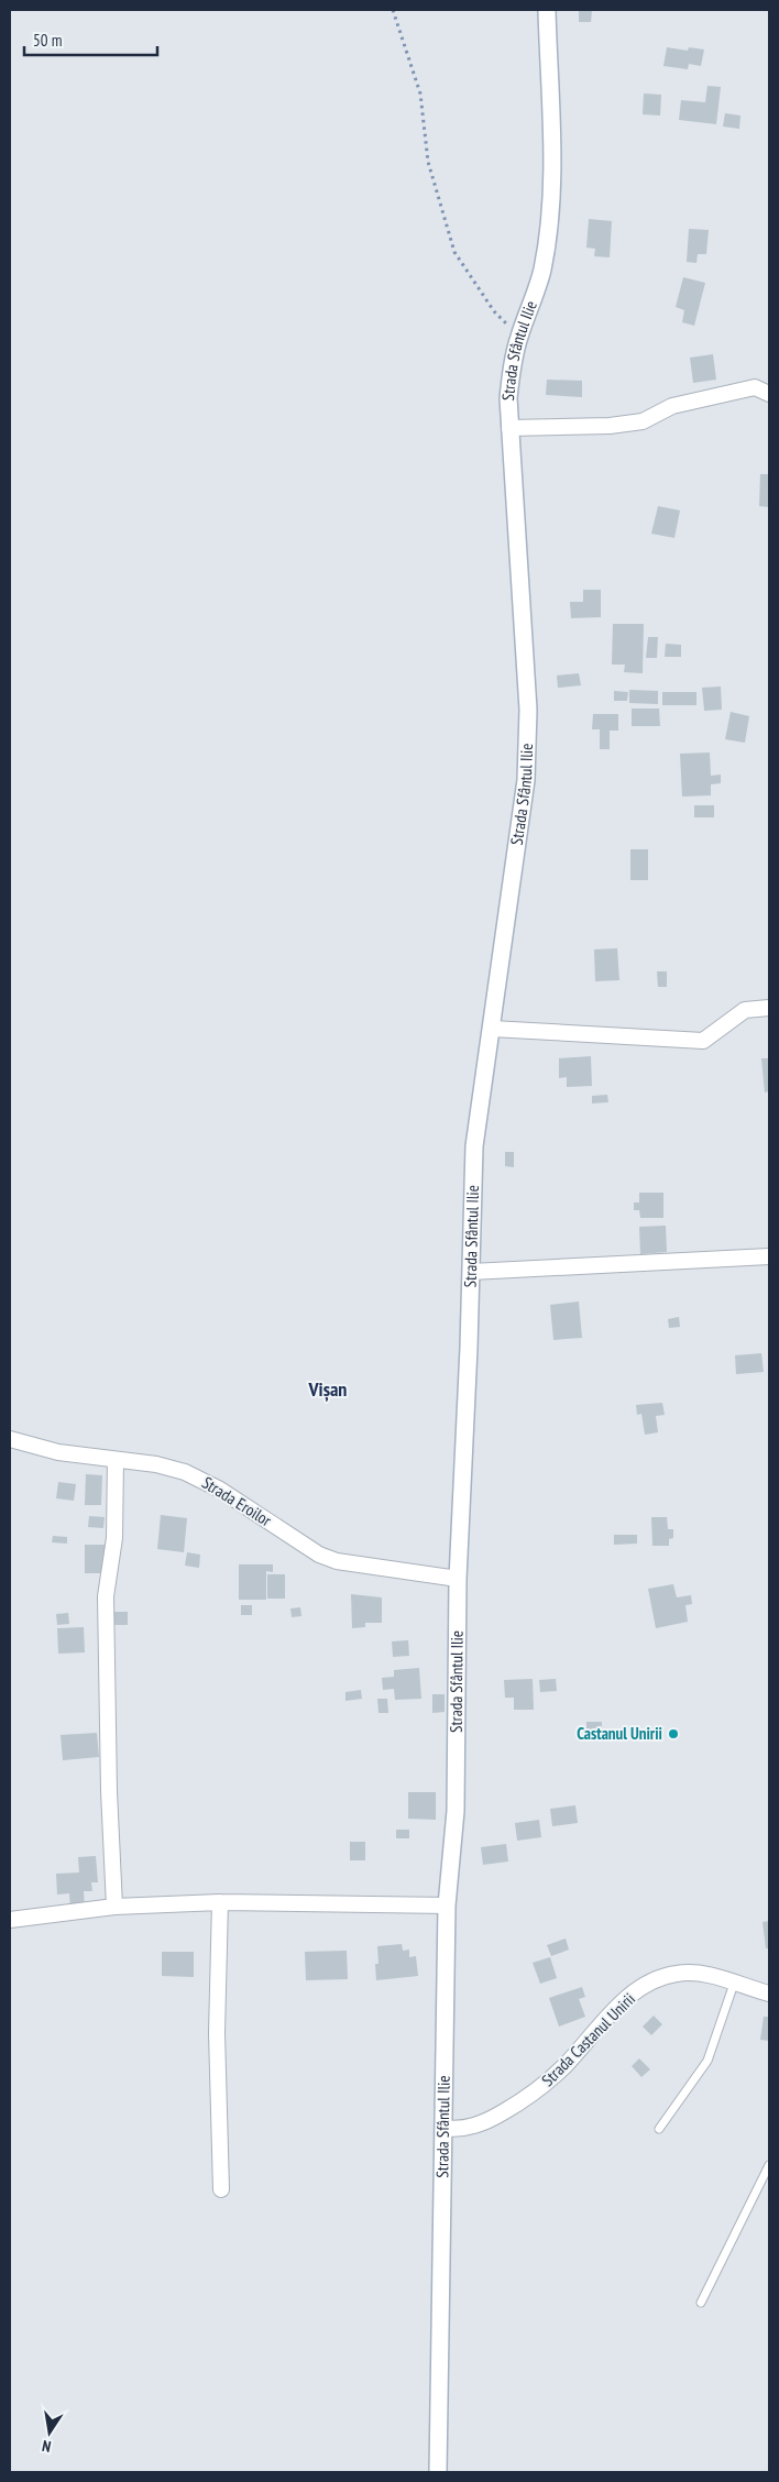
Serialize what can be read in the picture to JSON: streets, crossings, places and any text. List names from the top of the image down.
{
  "streets": {
    "street": ["Strada Sfântul Ilie", "Strada Eroilor", "Strada Castanul Unirii"]
  },
  "crossings": [
    ["Strada Sfântul Ilie", "Strada Eroilor"],
    ["Strada Sfântul Ilie", "Strada Castanul Unirii"]
  ],
  "districts": ["Vișan"],
  "places": ["Castanul Unirii"],
  "scale_bar": "50 m",
  "north": "bottom"
}
